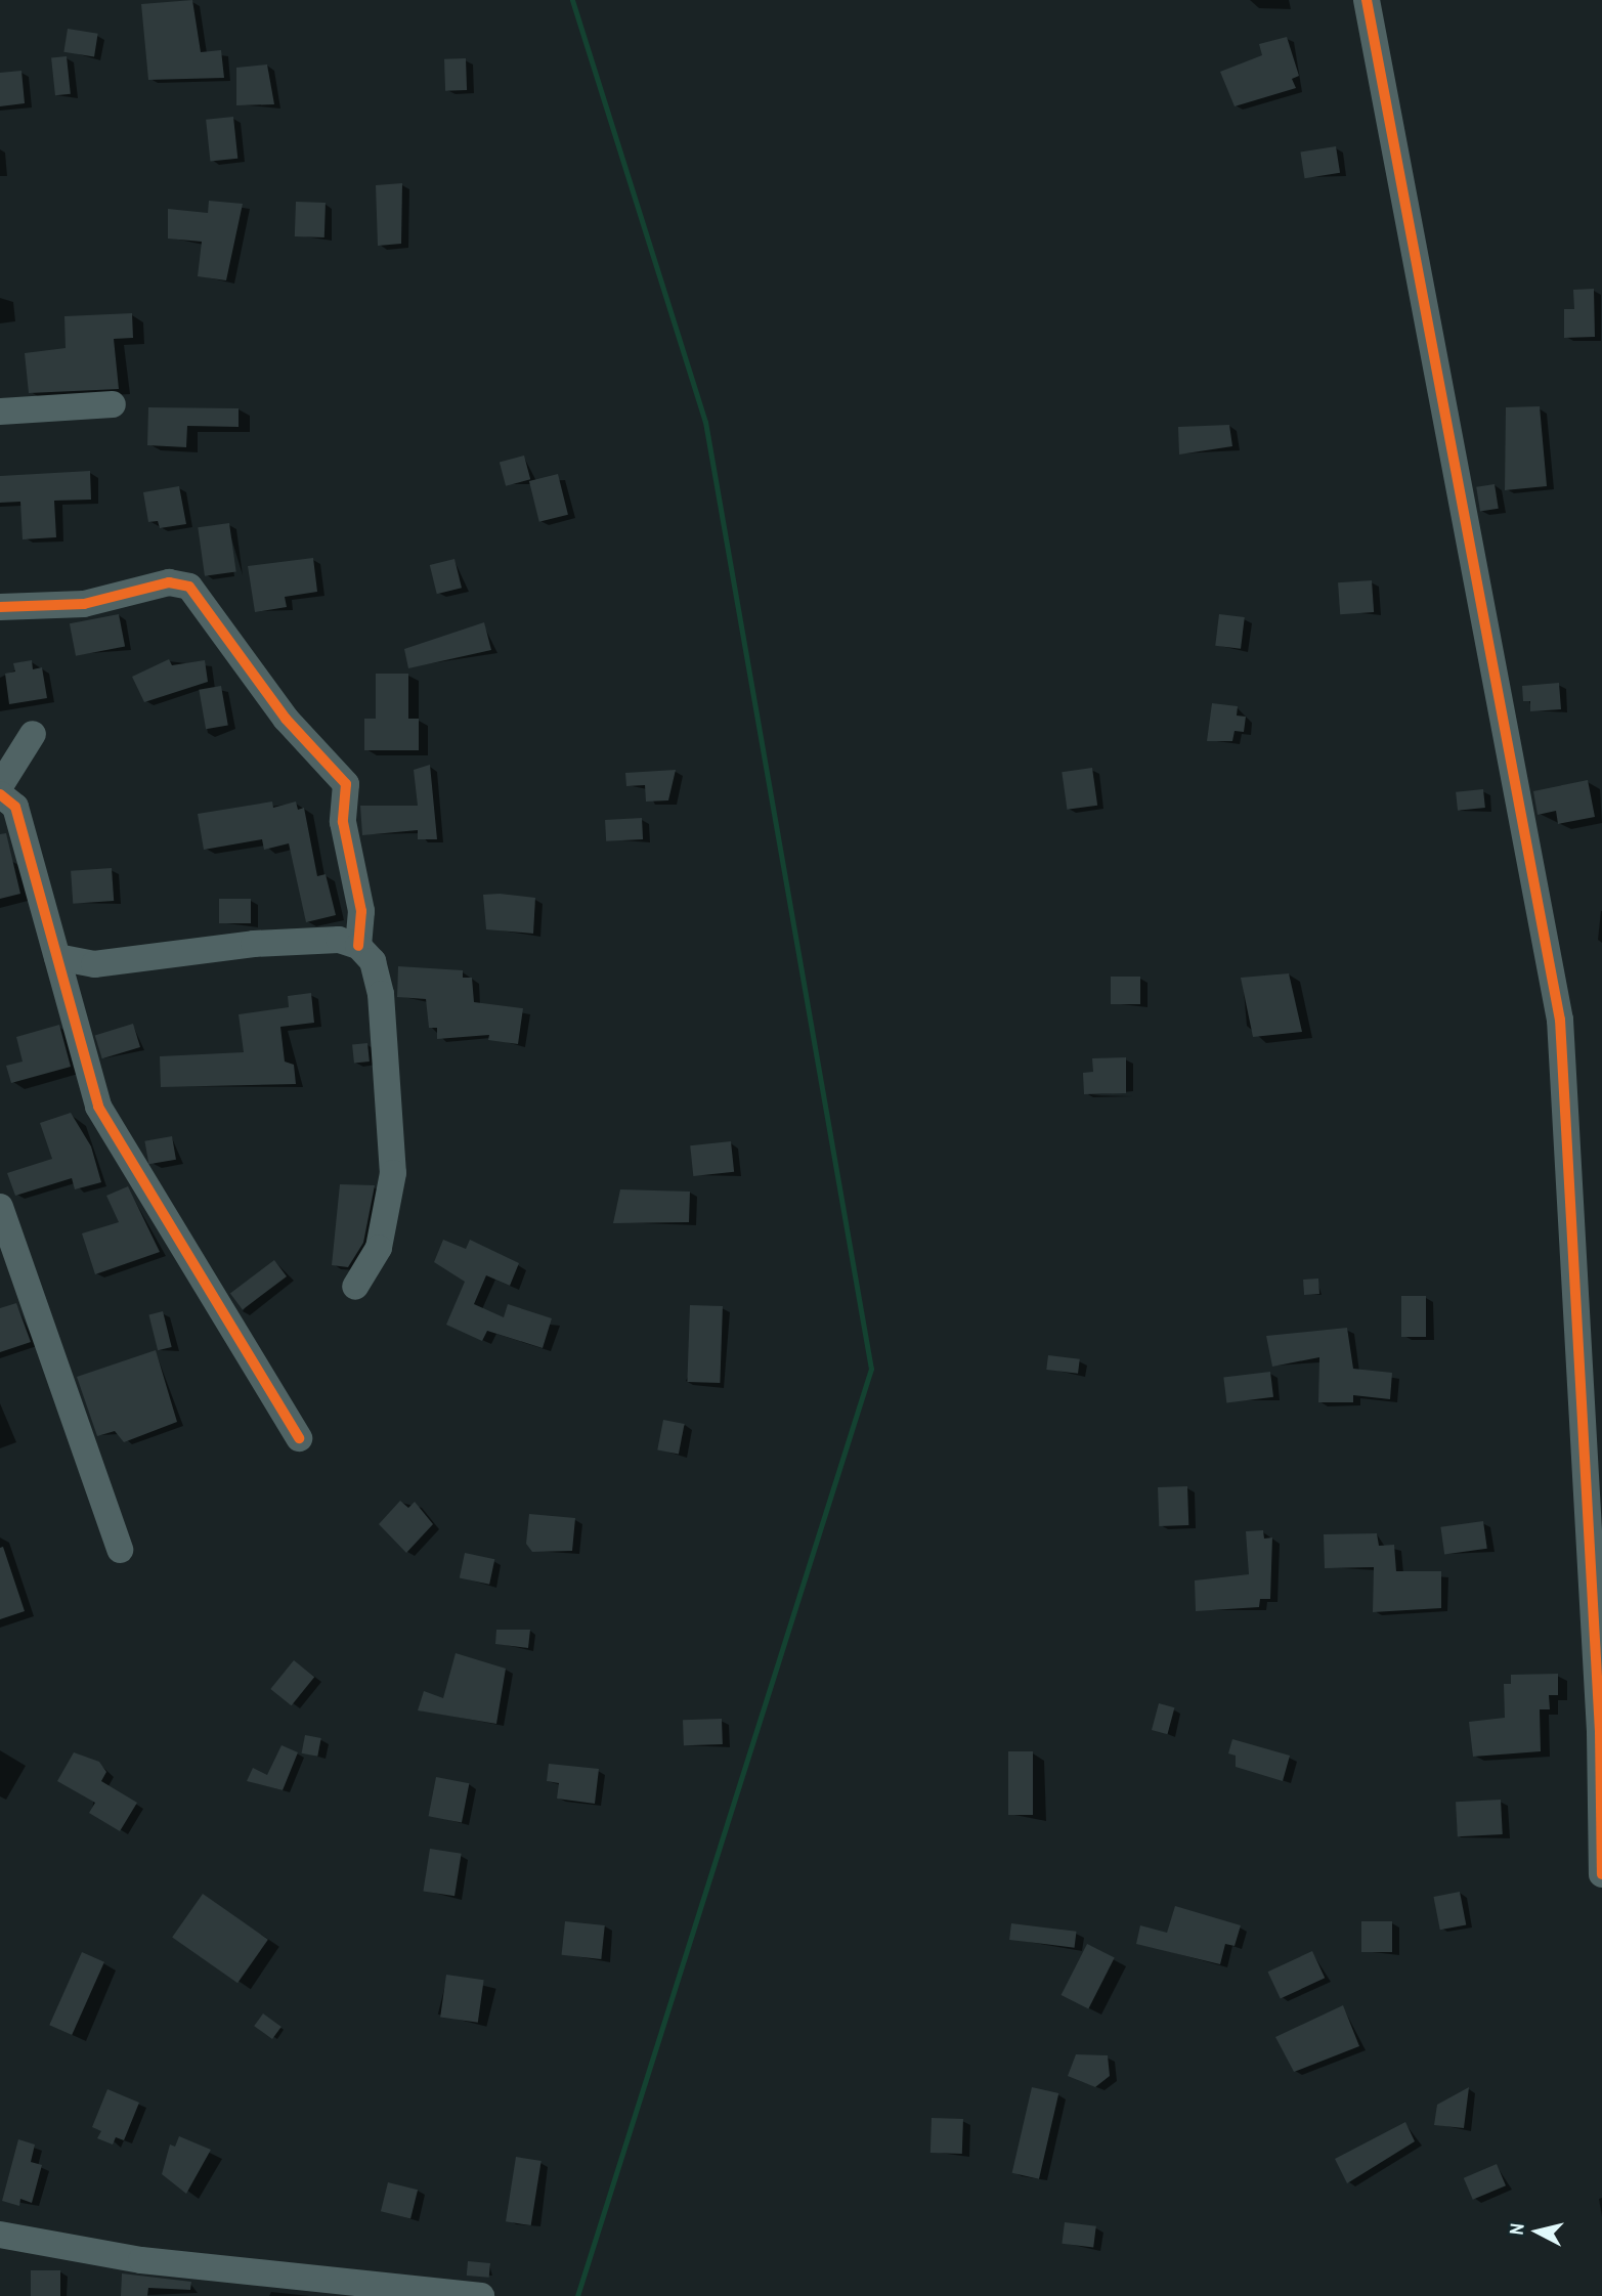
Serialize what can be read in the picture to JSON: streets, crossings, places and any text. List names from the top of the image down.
{
  "north": "left"
}
